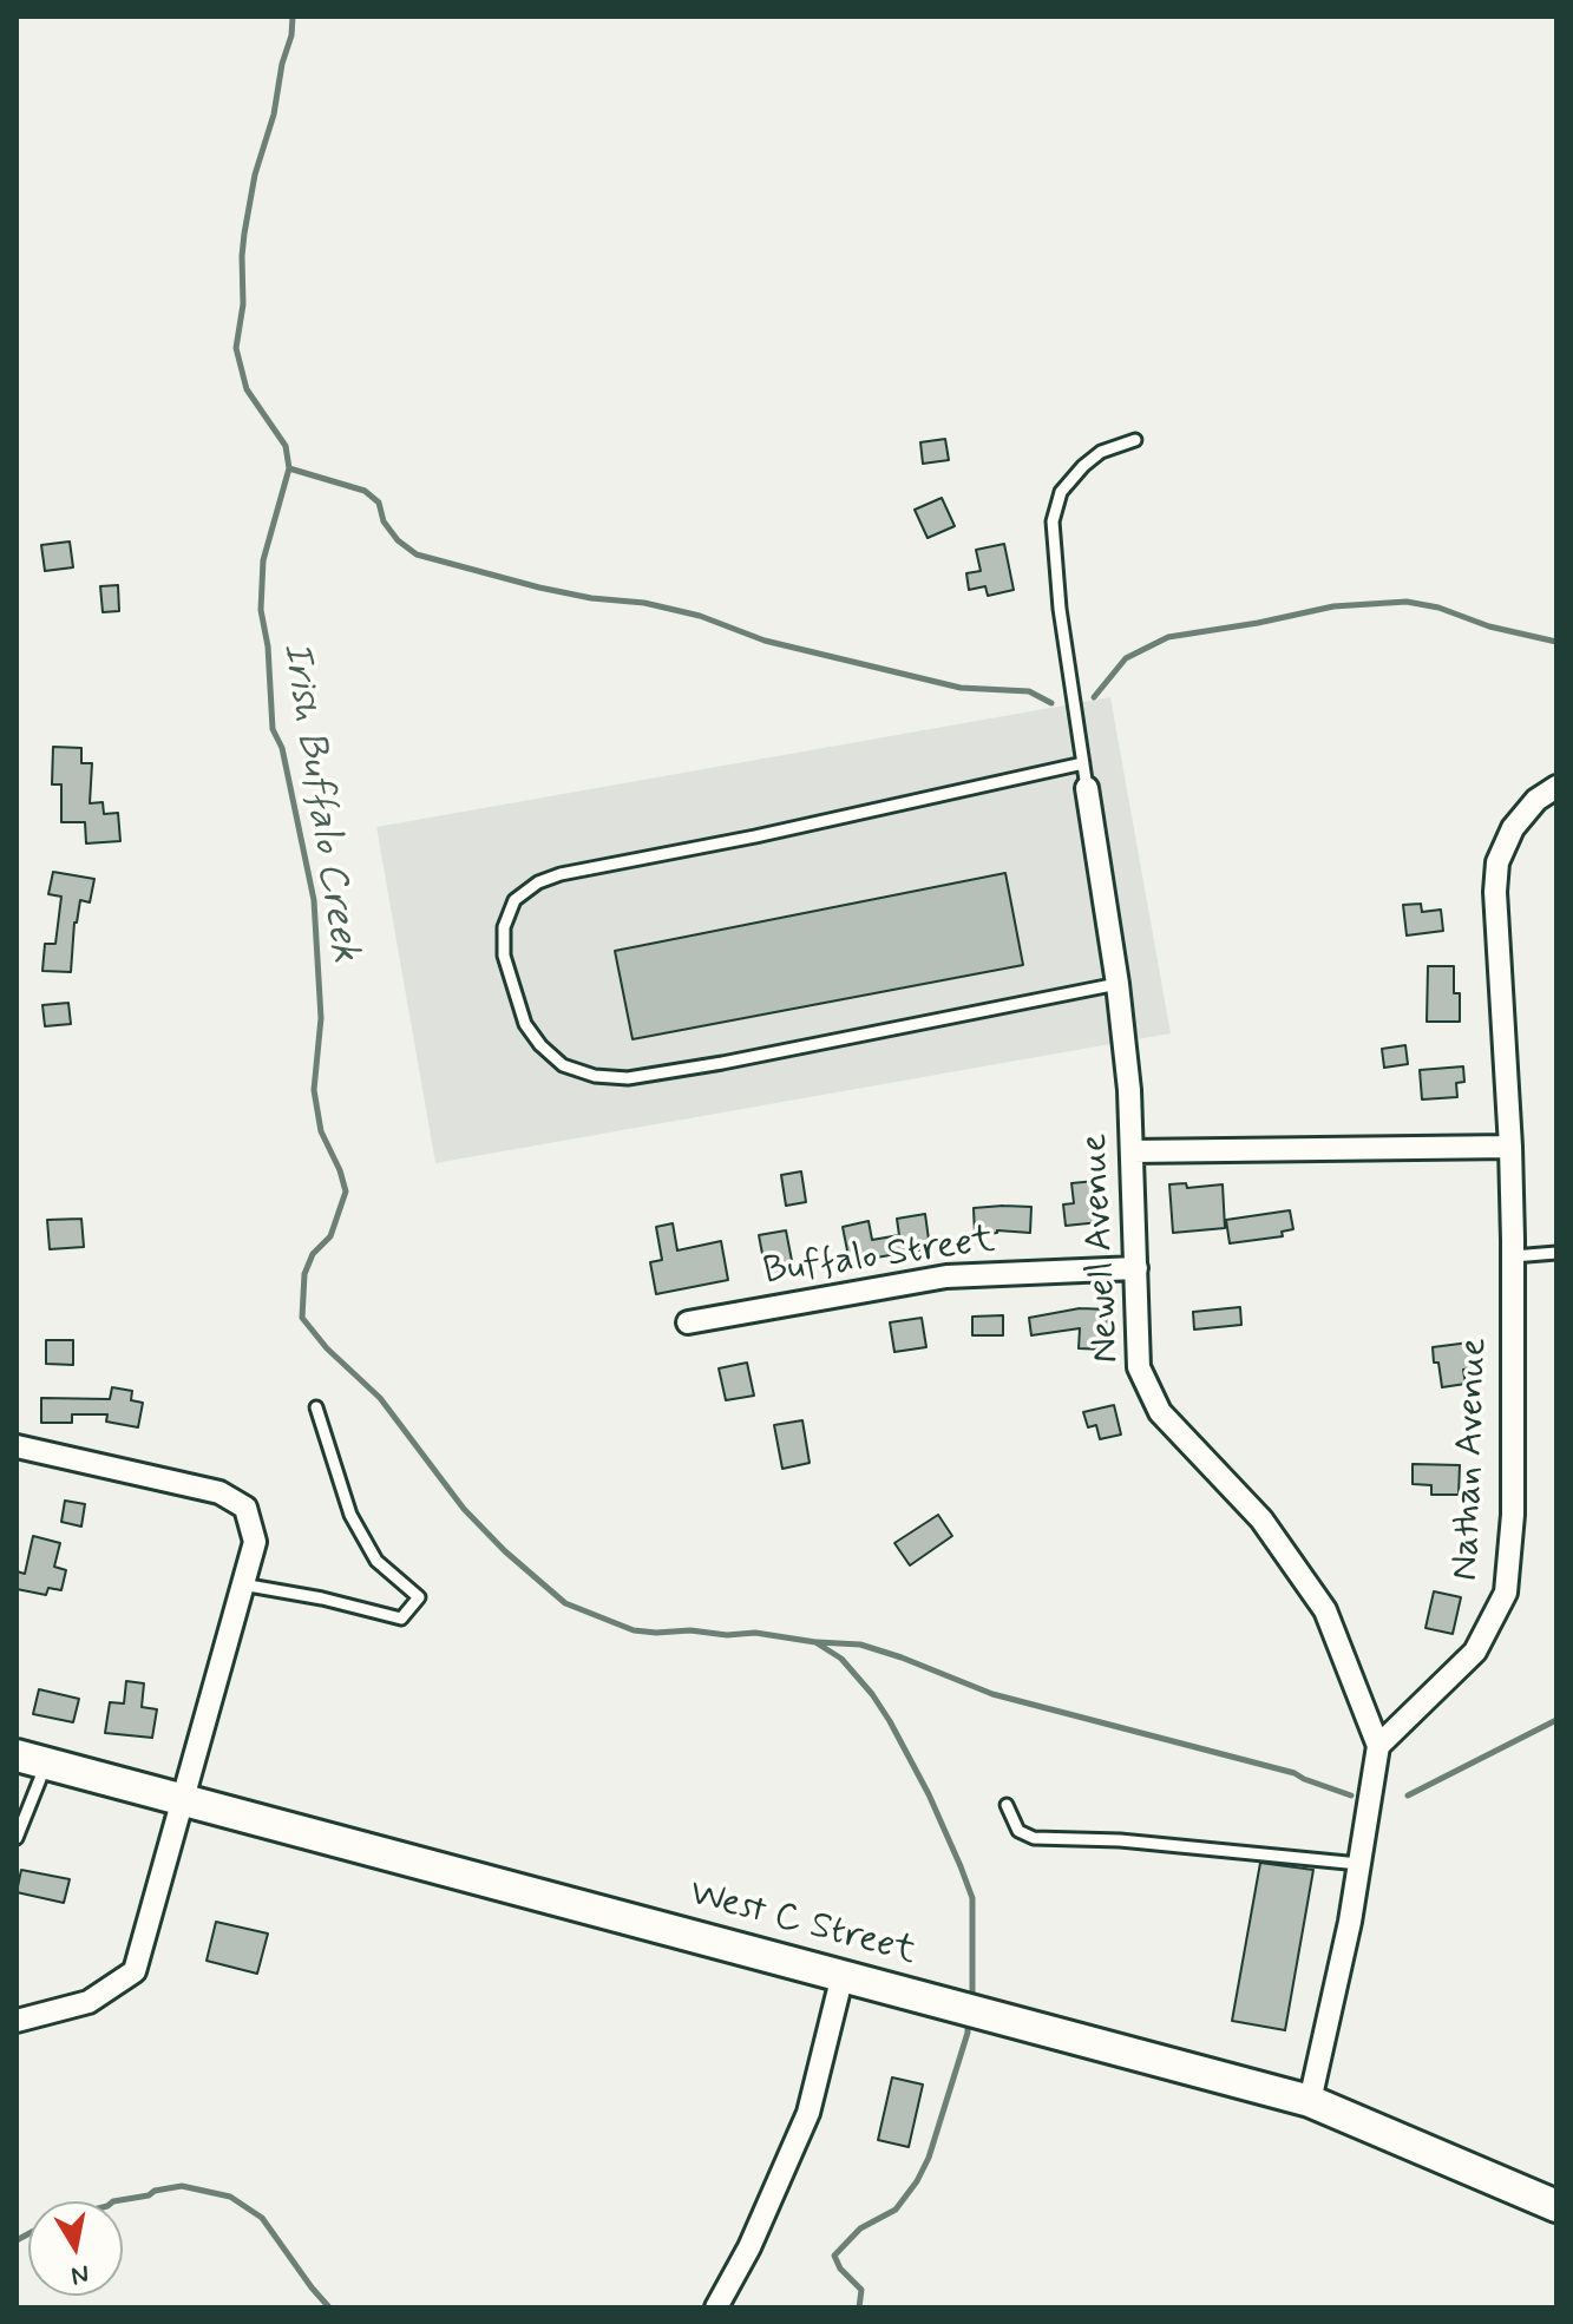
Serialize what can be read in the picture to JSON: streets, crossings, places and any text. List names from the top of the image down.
{
  "streets": {
    "main road": ["West C Street"],
    "street": ["Newell Avenue", "Buffalo Street", "Nathan Avenue"]
  },
  "crossings": [
    ["Newell Avenue", "Buffalo Street"],
    ["Newell Avenue", "Nathan Avenue"]
  ],
  "water": ["Irish Buffalo Creek"],
  "north": "bottom"
}
